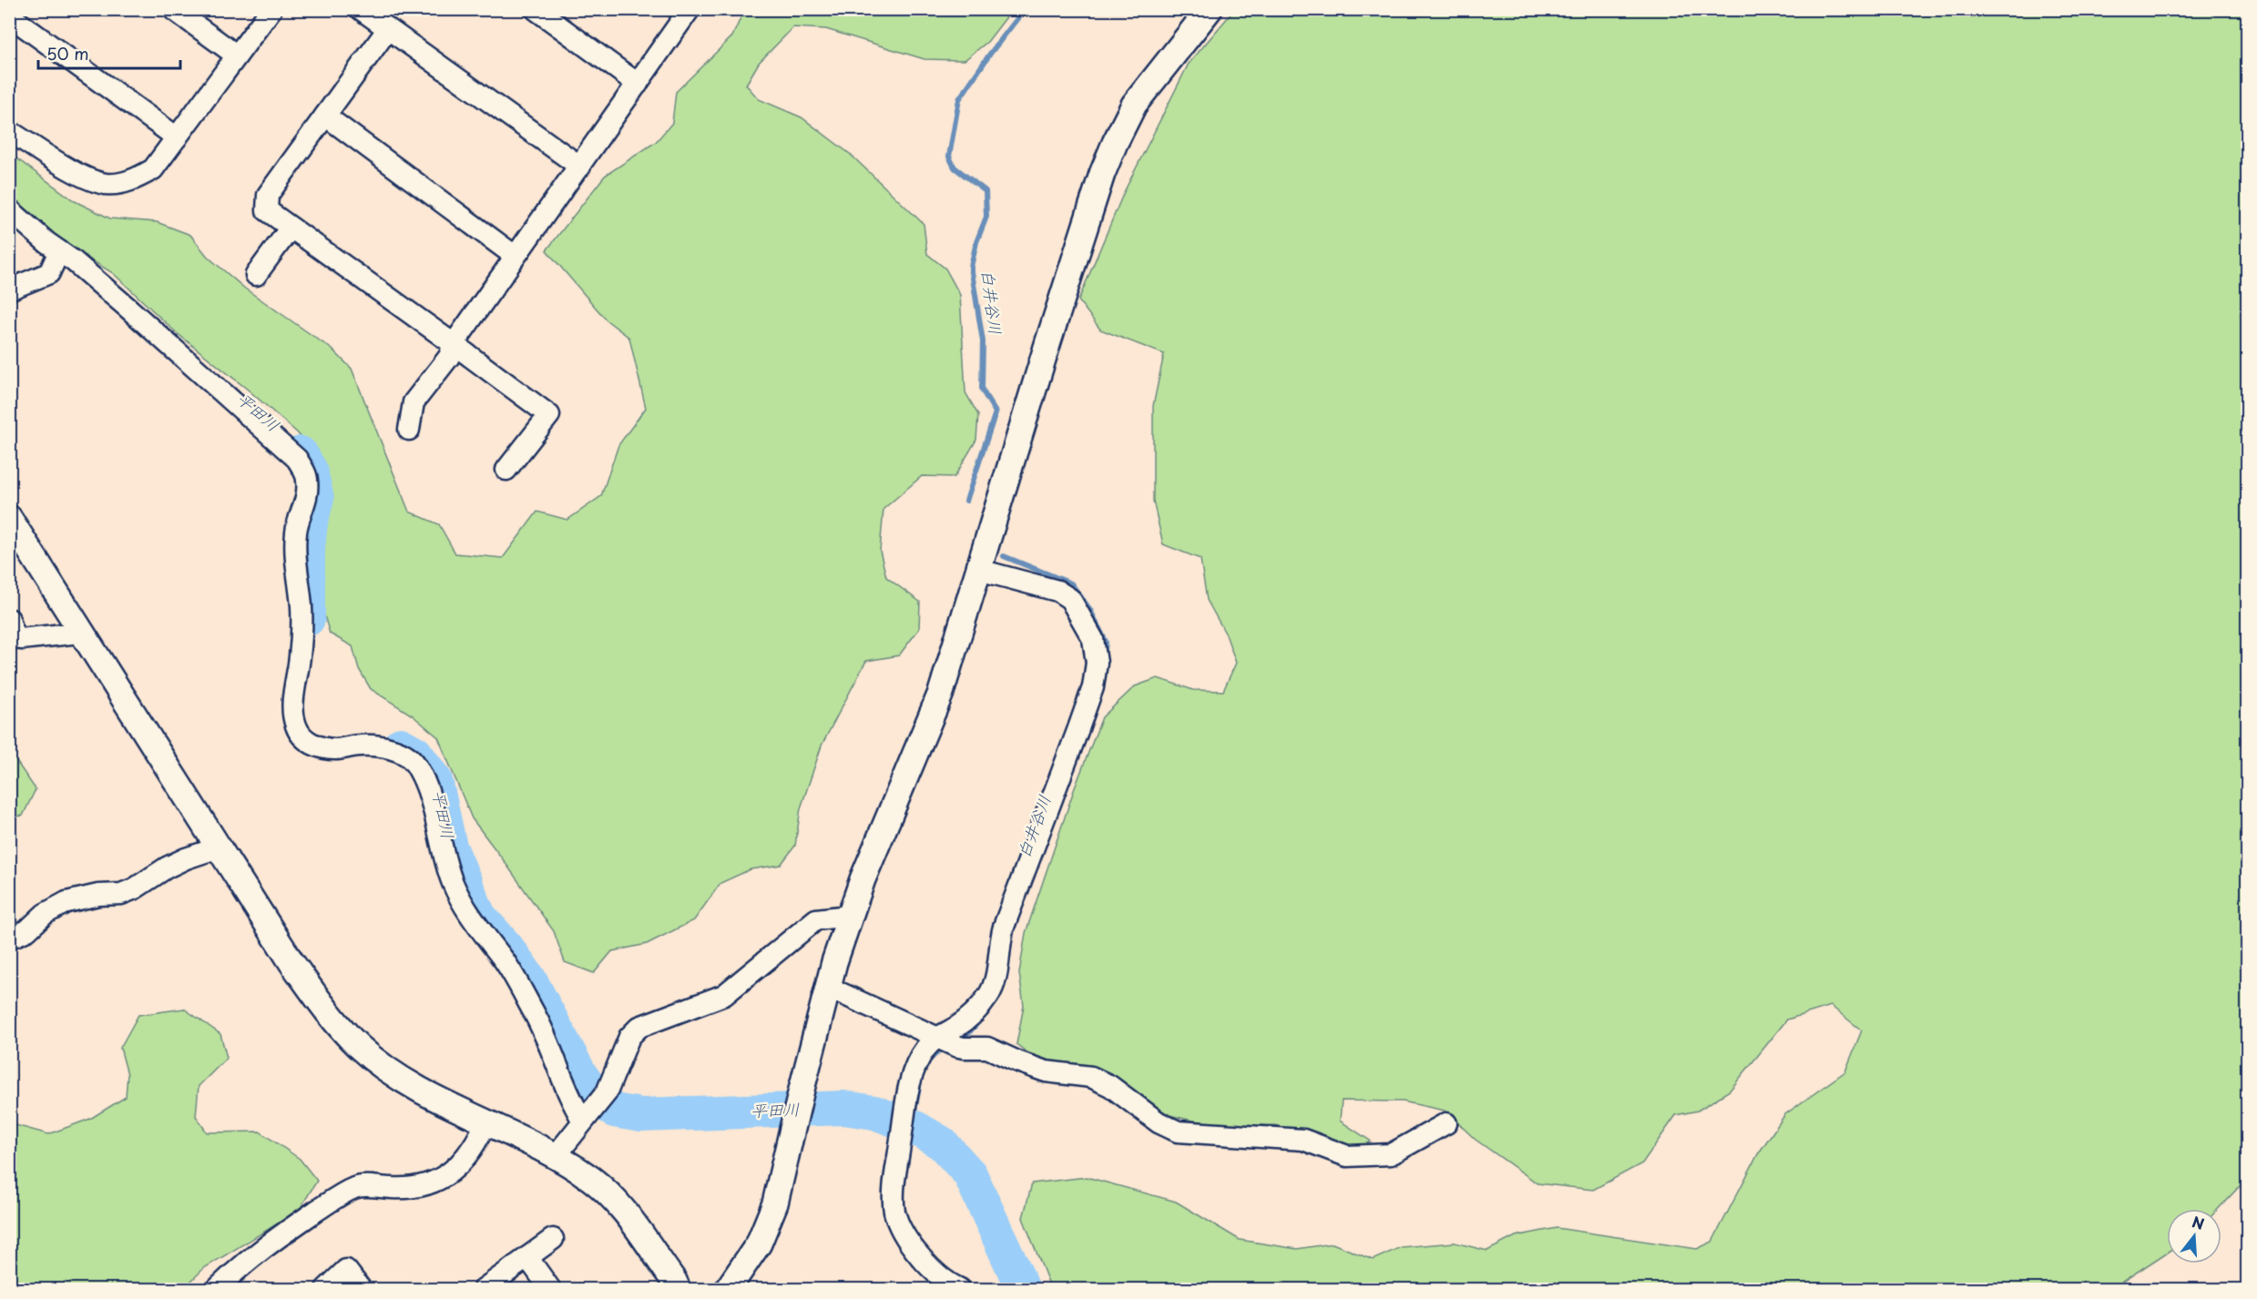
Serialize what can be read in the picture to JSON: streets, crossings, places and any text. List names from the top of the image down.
{
  "water": ["白井谷川", "平田川"],
  "scale_bar": "50 m",
  "north": "top"
}
